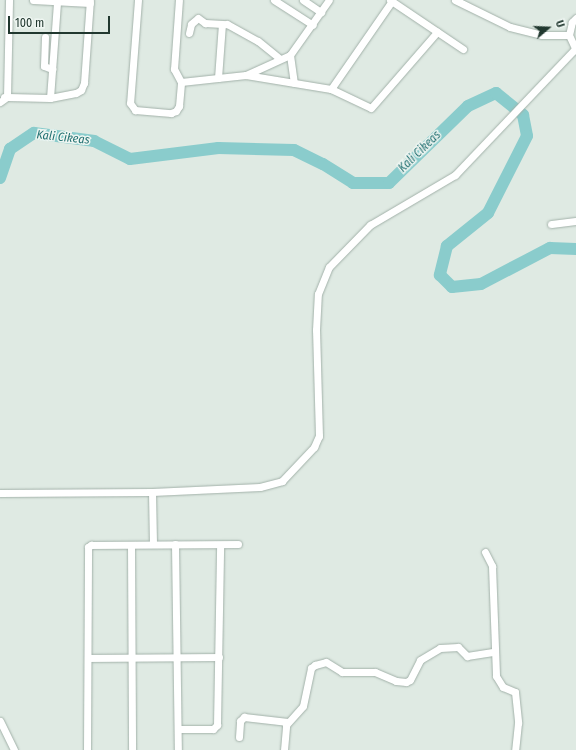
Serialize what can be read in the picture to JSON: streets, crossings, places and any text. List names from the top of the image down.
{
  "water": ["Kali Cikeas"],
  "scale_bar": "100 m",
  "north": "right"
}
